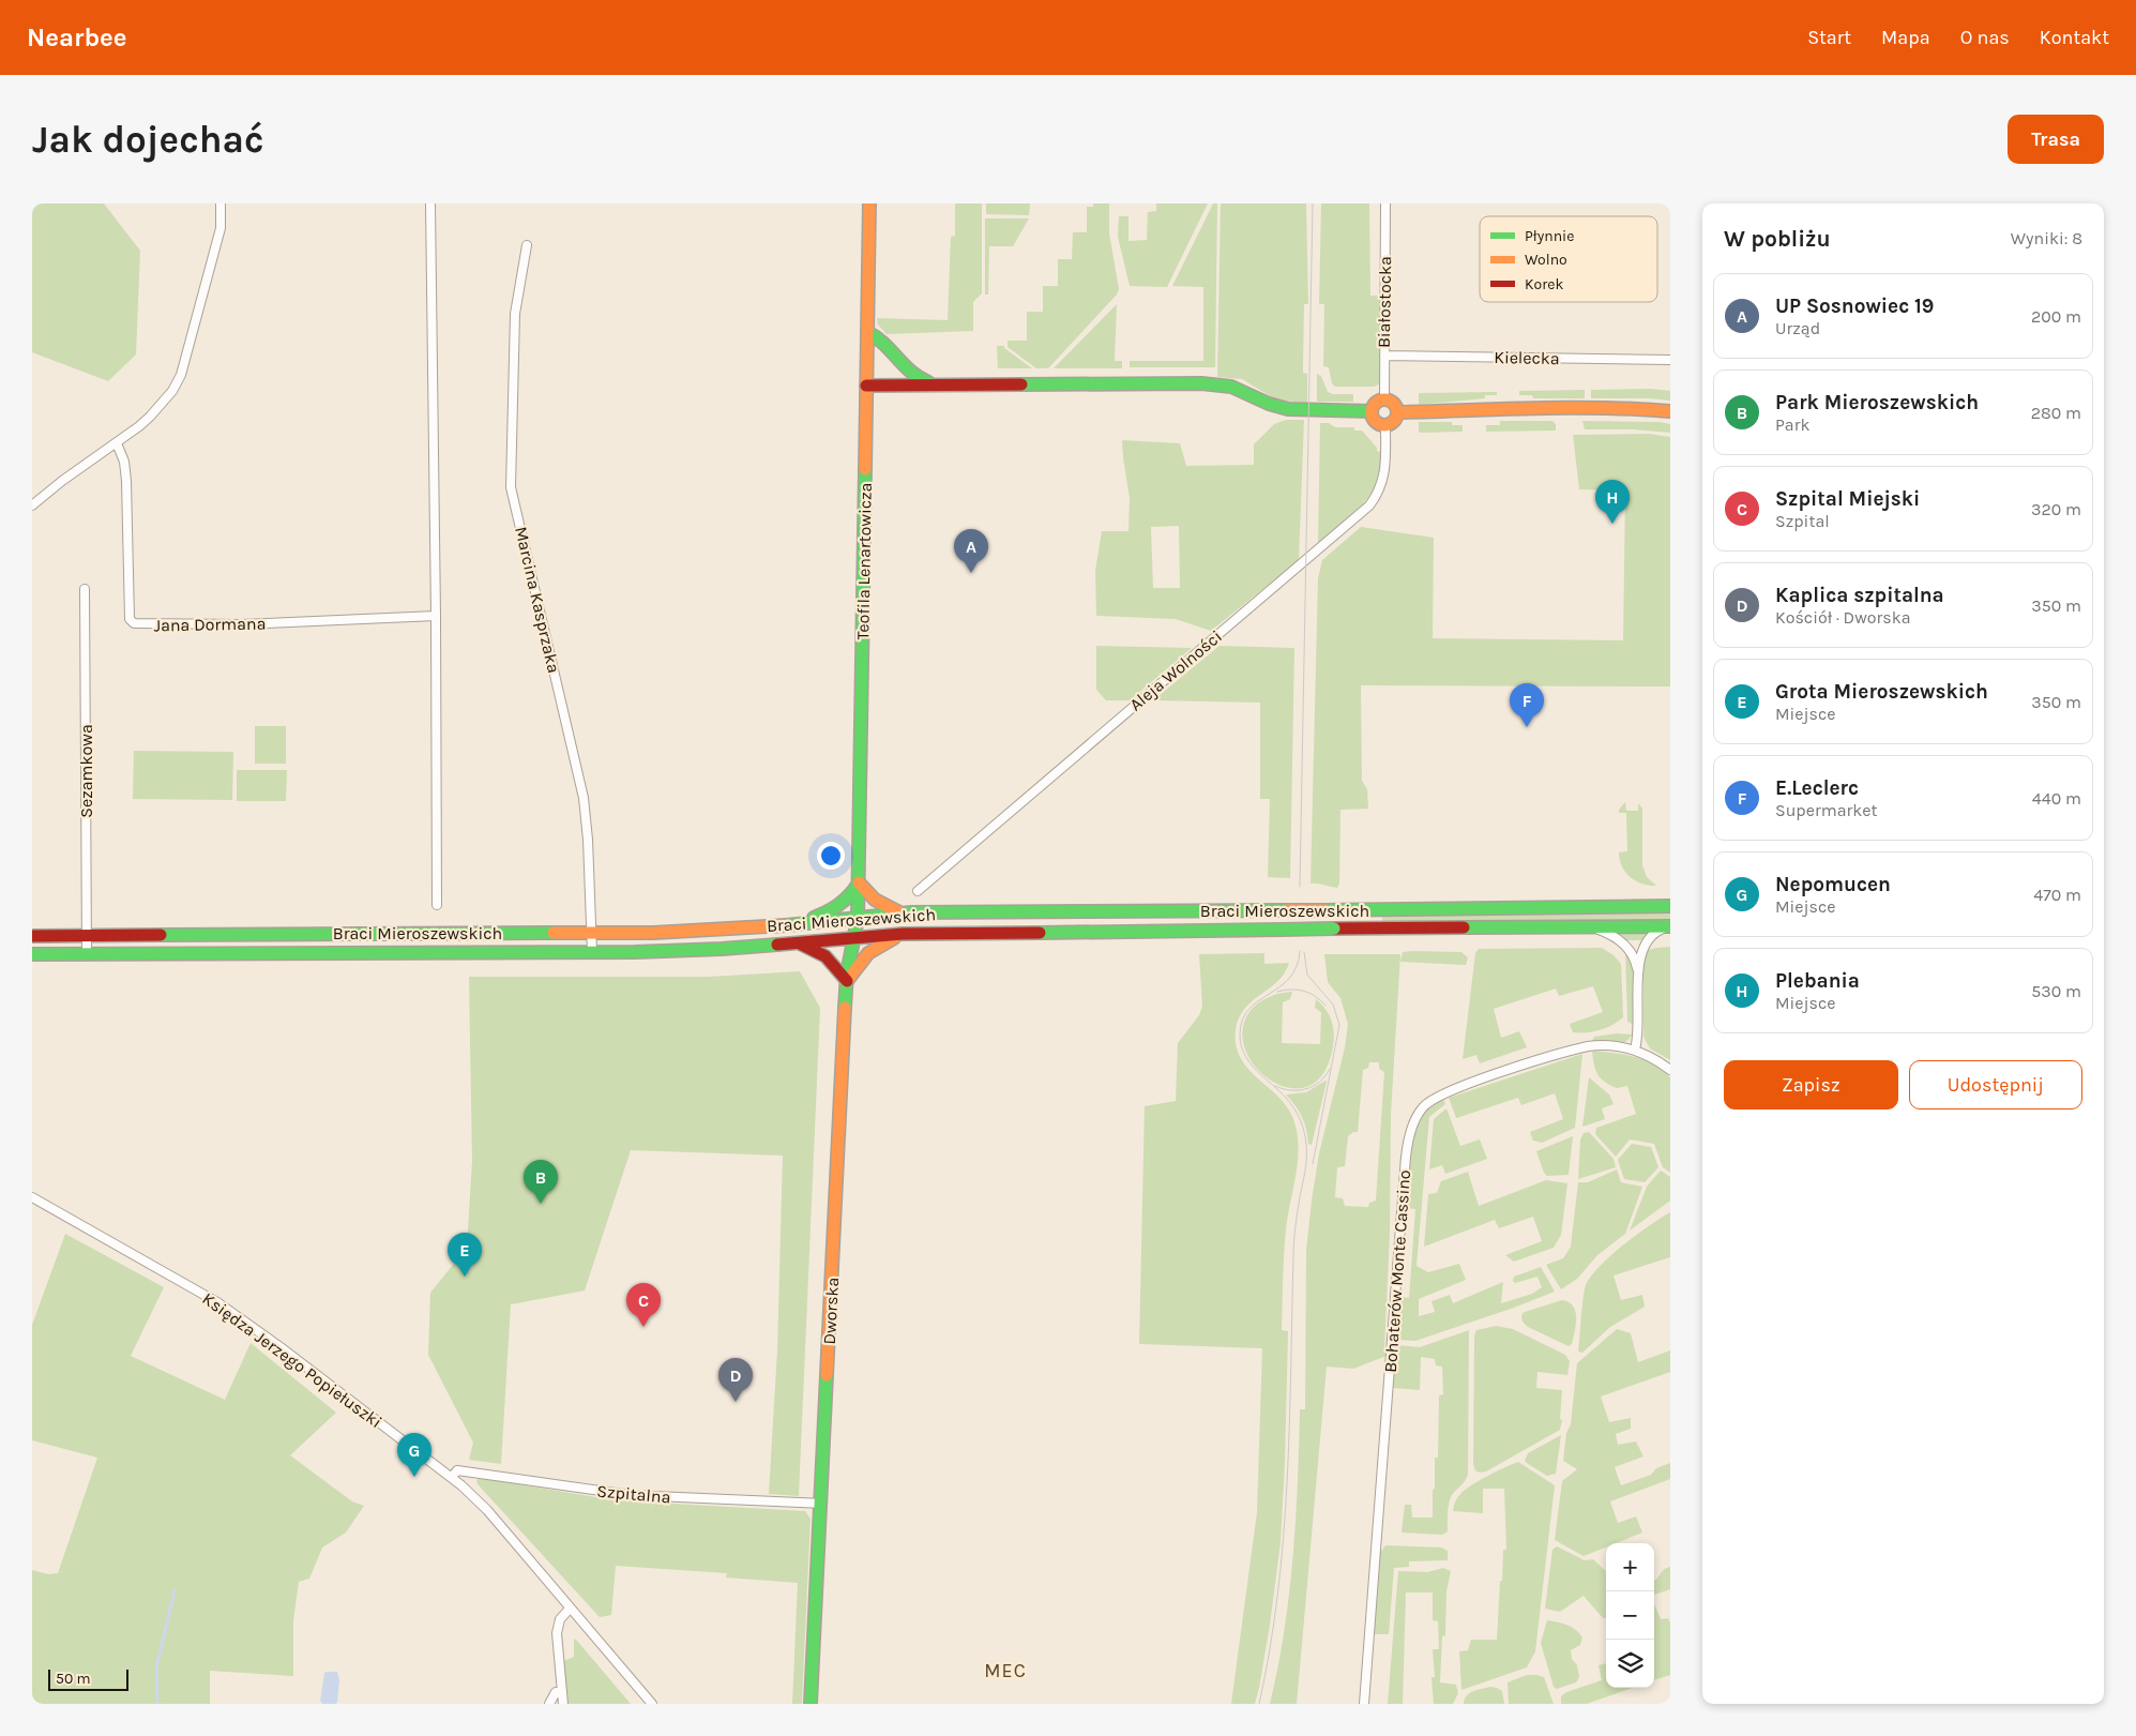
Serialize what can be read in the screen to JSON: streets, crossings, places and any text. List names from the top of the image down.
{
  "streets": {
    "main road": ["Teofila Lenartowicza", "Braci Mieroszewskich", "Dworska"],
    "street": [
      "Białostocka",
      "Kielecka",
      "Marcina Kasprzaka",
      "Jana Dormana",
      "Aleja Wolności",
      "Sezamkowa",
      "Bohaterów Monte Cassino",
      "Księdza Jerzego Popiełuszki",
      "Szpitalna"
    ]
  },
  "crossings": [
    ["Białostocka", "Kielecka"],
    ["Białostocka", "Aleja Wolności"],
    ["Teofila Lenartowicza", "Braci Mieroszewskich"],
    ["Teofila Lenartowicza", "Dworska"],
    ["Marcina Kasprzaka", "Braci Mieroszewskich"],
    ["Sezamkowa", "Braci Mieroszewskich"],
    ["Braci Mieroszewskich", "Dworska"],
    ["Dworska", "Szpitalna"],
    ["Księdza Jerzego Popiełuszki", "Szpitalna"]
  ],
  "districts": ["MEC"],
  "legend": ["Płynnie", "Wolno", "Korek"],
  "scale_bar": "50 m",
  "page": {
    "header": "Nearbee",
    "nav": [
      "Start",
      "Mapa",
      "O nas",
      "Kontakt"
    ],
    "buttons": [
      "Trasa",
      ["Zapisz", "Udostępnij"]
    ],
    "title": "Jak dojechać",
    "heading": ["W pobliżu", "Wyniki: 8"],
    "list": [
      {
        "mark": "A",
        "name": "UP Sosnowiec 19",
        "note": "Urząd",
        "value": "200 m"
      },
      {
        "mark": "B",
        "name": "Park Mieroszewskich",
        "note": "Park",
        "value": "280 m"
      },
      {
        "mark": "C",
        "name": "Szpital Miejski",
        "note": "Szpital",
        "value": "320 m"
      },
      {
        "mark": "D",
        "name": "Kaplica szpitalna",
        "note": "Kościół · Dworska",
        "value": "350 m"
      },
      {
        "mark": "E",
        "name": "Grota Mieroszewskich",
        "note": "Miejsce",
        "value": "350 m"
      },
      {
        "mark": "F",
        "name": "E.Leclerc",
        "note": "Supermarket",
        "value": "440 m"
      },
      {
        "mark": "G",
        "name": "Nepomucen",
        "note": "Miejsce",
        "value": "470 m"
      },
      {
        "mark": "H",
        "name": "Plebania",
        "note": "Miejsce",
        "value": "530 m"
      }
    ],
    "pins": [
      "H",
      "A",
      "F",
      "B",
      "E",
      "C",
      "D",
      "G"
    ],
    "map_buttons": ["+", "−"],
    "scale": "50 m"
  }
}
